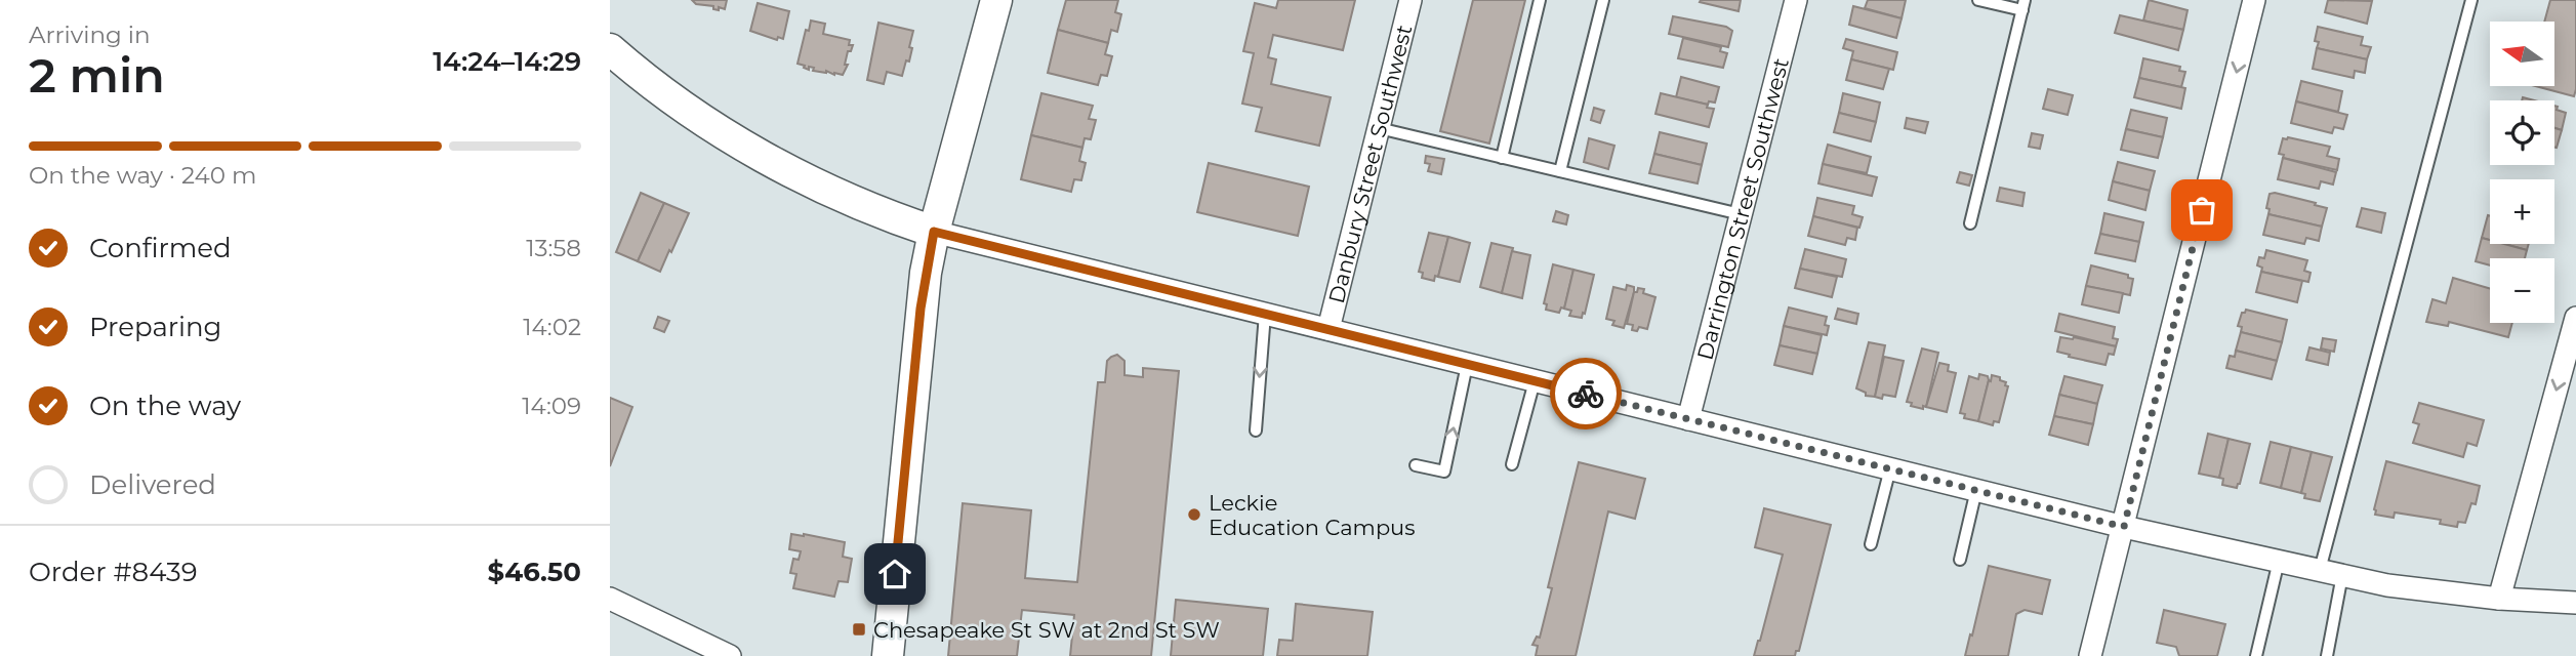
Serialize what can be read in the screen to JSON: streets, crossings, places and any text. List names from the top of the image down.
{
  "streets": {
    "street": ["Danbury Street Southwest", "Darrington Street Southwest"]
  },
  "places": {
    "other": ["Leckie Education Campus"],
    "transit": ["Chesapeake St SW at 2nd St SW"]
  },
  "north": "left",
  "page": {
    "heading": ["2 min", "Arriving in", "14:24–14:29"],
    "panel": ["Order #8439", "$46.50"],
    "map_buttons": ["+", "−"],
    "bar": "On the way · 240 m",
    "list": [
      ["Confirmed", "13:58"],
      ["Preparing", "14:02"],
      ["On the way", "14:09"],
      "Delivered"
    ]
  }
}
